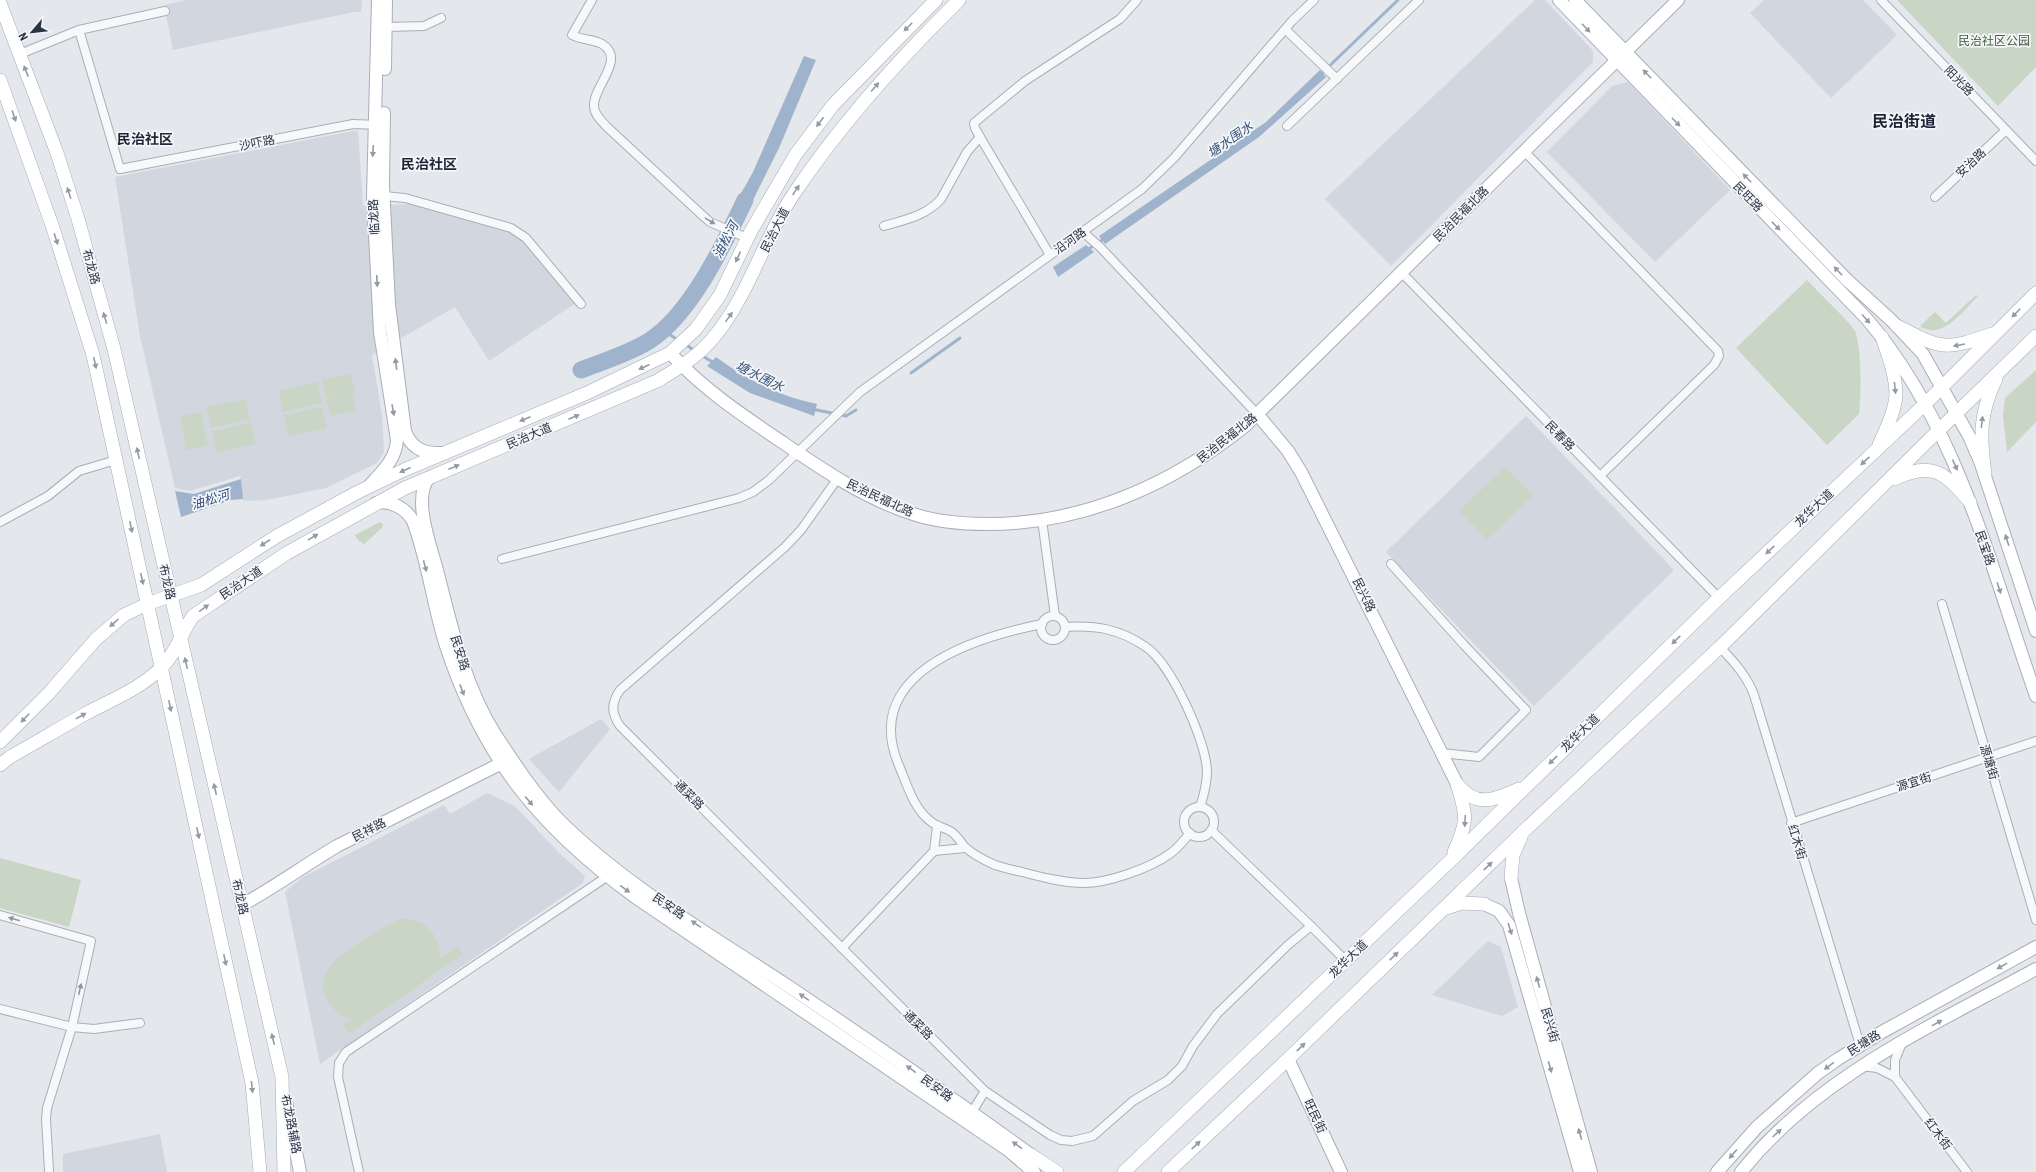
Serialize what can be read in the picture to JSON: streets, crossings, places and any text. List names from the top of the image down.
{
  "streets": {
    "main road": [
      "民旺路",
      "民治民福北路",
      "临龙路",
      "民治大道",
      "布龙路",
      "龙华大道",
      "民宝路",
      "民兴路",
      "民安路",
      "民祥路",
      "民兴街",
      "民塘路",
      "旺民街",
      "布龙路辅路"
    ],
    "street": [
      "阳光路",
      "沙吓路",
      "安治路",
      "沿河路",
      "民春路",
      "源塘街",
      "源宜街",
      "通菜路",
      "红木街"
    ]
  },
  "crossings": [
    ["阳光路", "安治路"],
    ["沙吓路", "临龙路"],
    ["民旺路", "民治民福北路"],
    ["民旺路", "龙华大道"],
    ["民旺路", "民宝路"],
    ["民治民福北路", "民治大道"],
    ["民治民福北路", "沿河路"],
    ["民治民福北路", "民春路"],
    ["民治民福北路", "民兴路"],
    ["民治民福北路", "通菜路"],
    ["民治大道", "布龙路"],
    ["布龙路", "民祥路"],
    ["布龙路", "布龙路辅路"],
    ["民春路", "龙华大道"],
    ["龙华大道", "民宝路"],
    ["民安路", "民祥路"],
    ["源塘街", "源宜街"],
    ["源宜街", "红木街"],
    ["红木街", "民塘路"]
  ],
  "districts": ["民治街道", "民治社区", "民治社区"],
  "water": ["塘水围水", "油松河"],
  "parks": ["民治社区公园"],
  "north": "bottom left"
}
